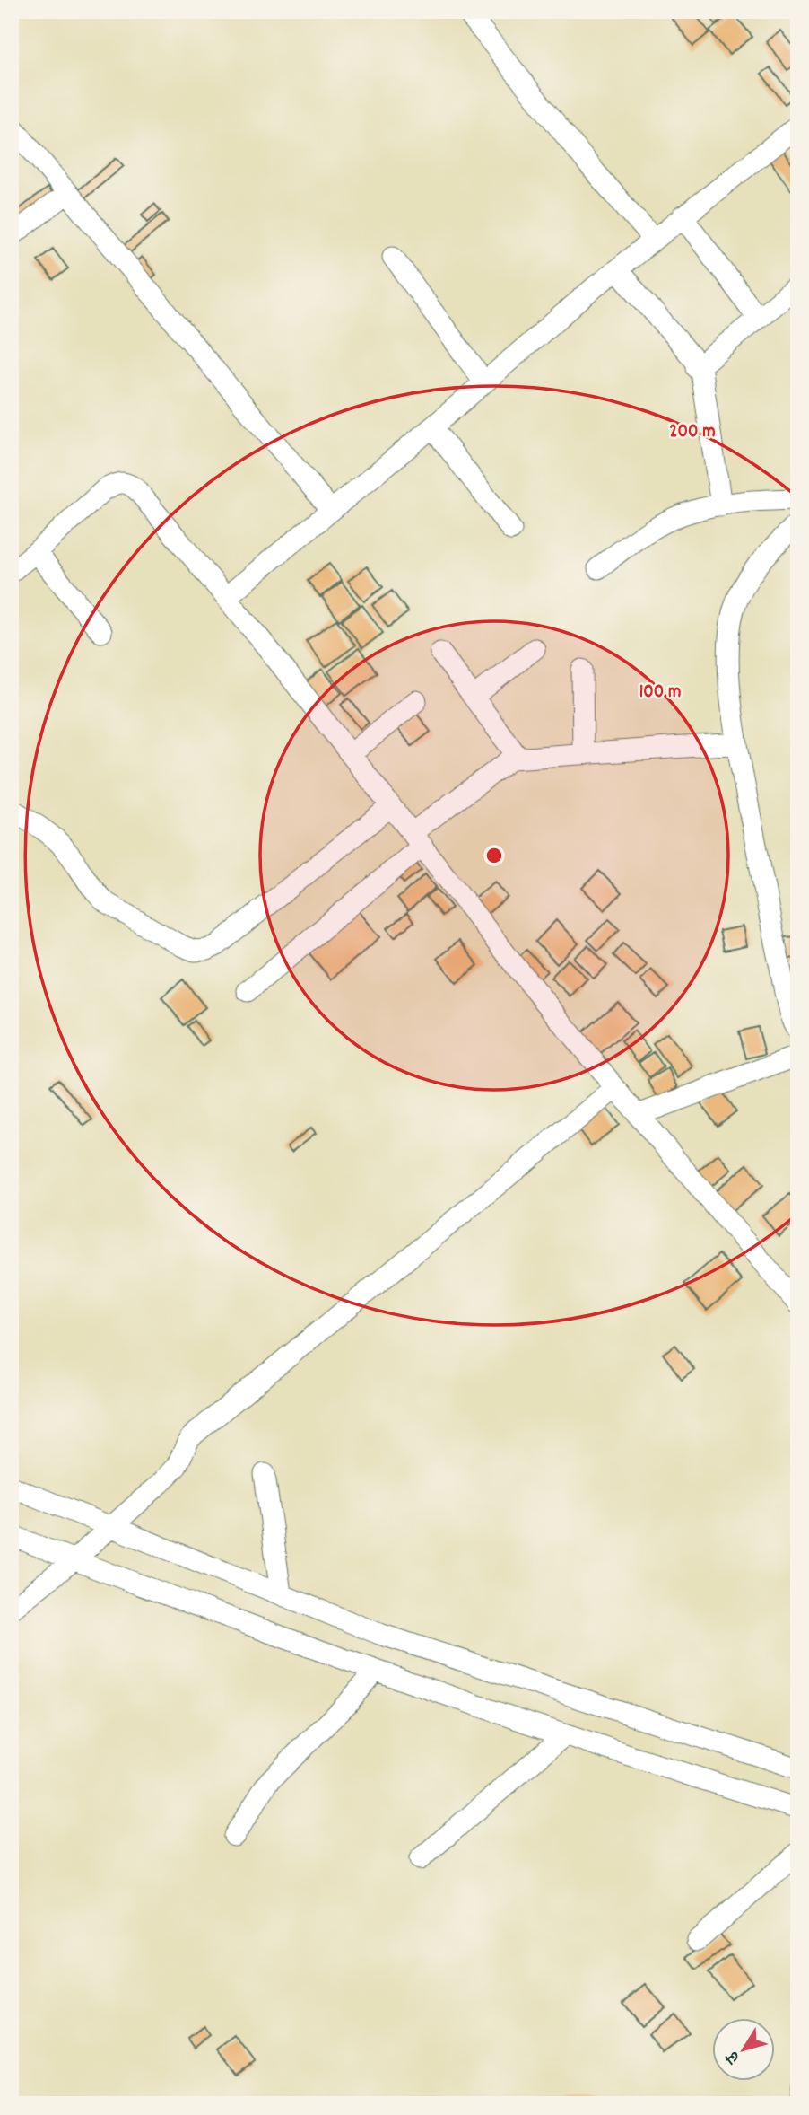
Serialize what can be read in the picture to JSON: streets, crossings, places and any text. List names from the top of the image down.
{
  "north": "bottom left",
  "rings": ["200 m", "100 m"]
}
